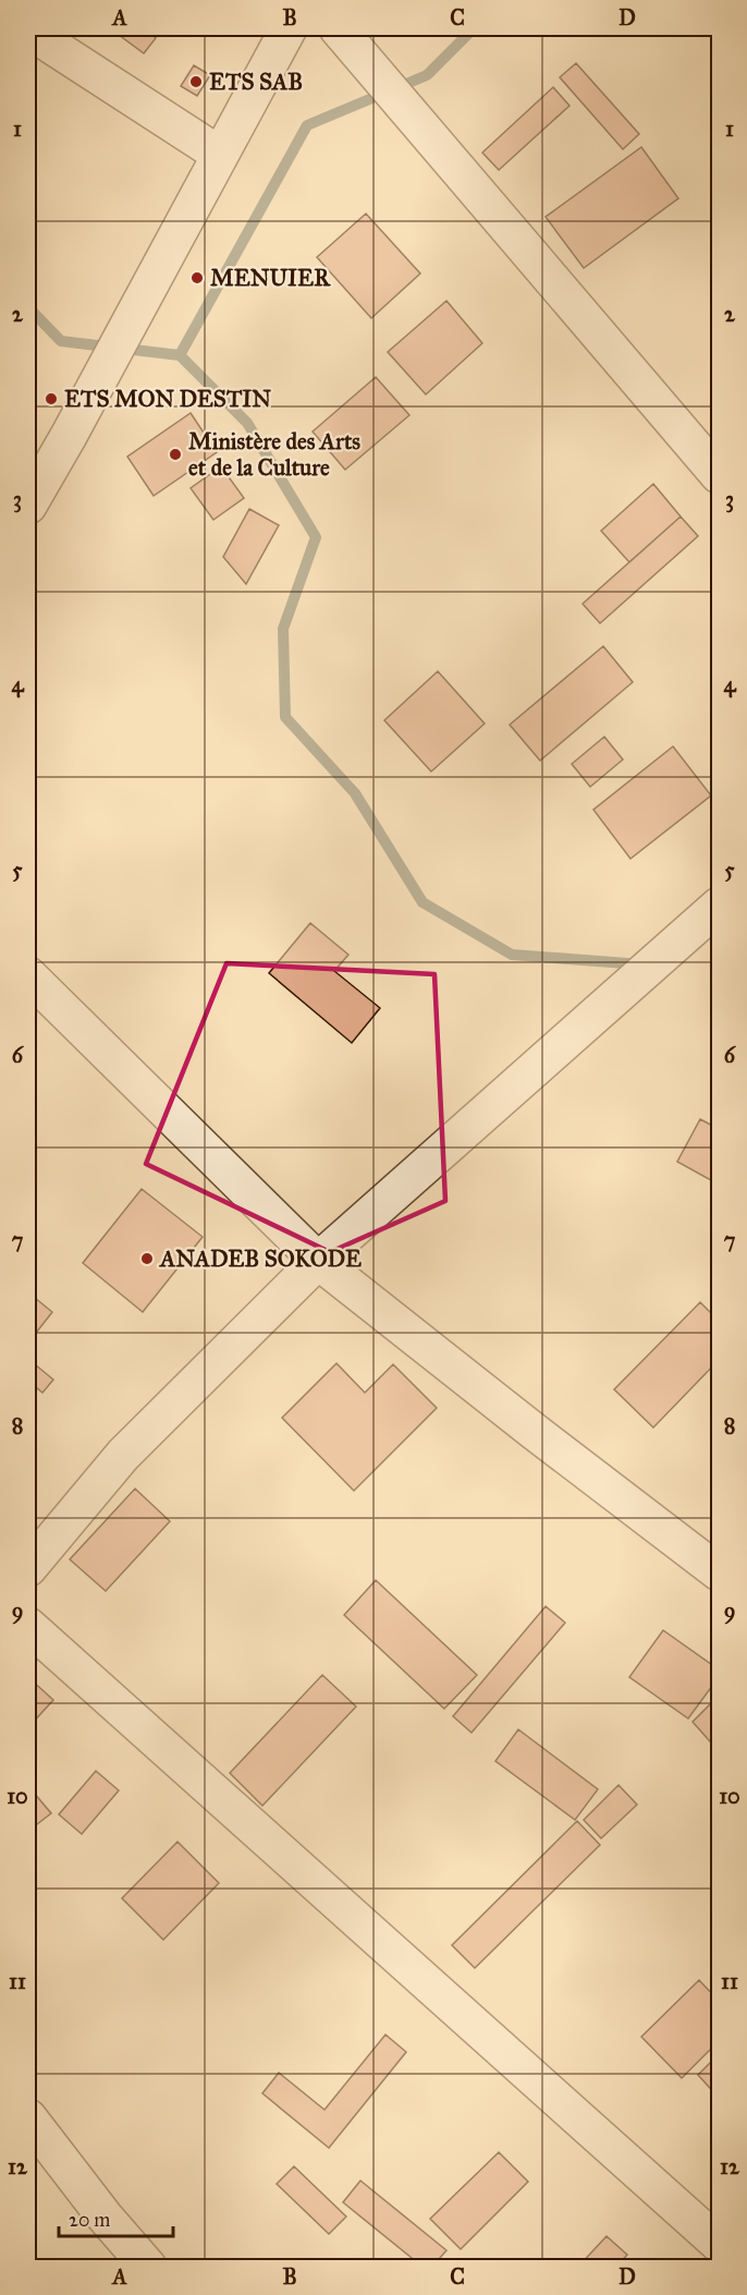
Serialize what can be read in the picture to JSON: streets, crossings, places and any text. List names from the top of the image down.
{
  "places": [
    "ETS SAB",
    "MENUIER",
    "ETS MON DESTIN",
    "Ministère des Arts et de la Culture",
    "ANADEB SOKODE"
  ],
  "scale_bar": "20 m",
  "grid": {
    "columns": [
      "A",
      "B",
      "C",
      "D"
    ],
    "rows": [
      "1",
      "2",
      "3",
      "4",
      "5",
      "6",
      "7",
      "8",
      "9",
      "10",
      "11",
      "12"
    ]
  }
}
